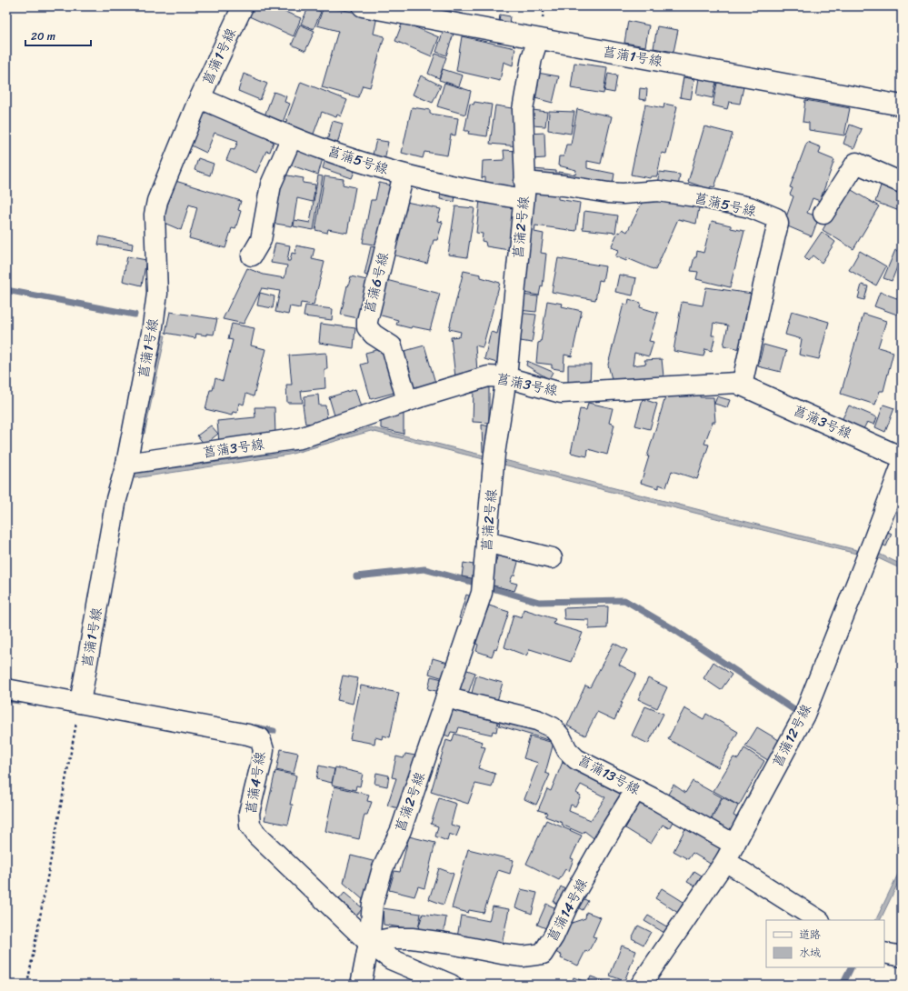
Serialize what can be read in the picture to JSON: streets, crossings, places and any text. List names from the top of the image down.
{
  "streets": {
    "street": [
      "菖蒲1号線",
      "菖蒲5号線",
      "菖蒲2号線",
      "菖蒲6号線",
      "菖蒲3号線",
      "菖蒲12号線",
      "菖蒲13号線",
      "菖蒲4号線",
      "菖蒲14号線"
    ]
  },
  "crossings": [
    ["菖蒲1号線", "菖蒲5号線"],
    ["菖蒲1号線", "菖蒲2号線"],
    ["菖蒲1号線", "菖蒲3号線"],
    ["菖蒲1号線", "菖蒲4号線"],
    ["菖蒲5号線", "菖蒲2号線"],
    ["菖蒲5号線", "菖蒲6号線"],
    ["菖蒲5号線", "菖蒲3号線"],
    ["菖蒲2号線", "菖蒲3号線"],
    ["菖蒲2号線", "菖蒲13号線"],
    ["菖蒲2号線", "菖蒲4号線"],
    ["菖蒲2号線", "菖蒲14号線"],
    ["菖蒲6号線", "菖蒲3号線"],
    ["菖蒲12号線", "菖蒲13号線"],
    ["菖蒲13号線", "菖蒲14号線"],
    ["菖蒲4号線", "菖蒲14号線"]
  ],
  "legend": ["道路", "水域"],
  "scale_bar": "20 m"
}
